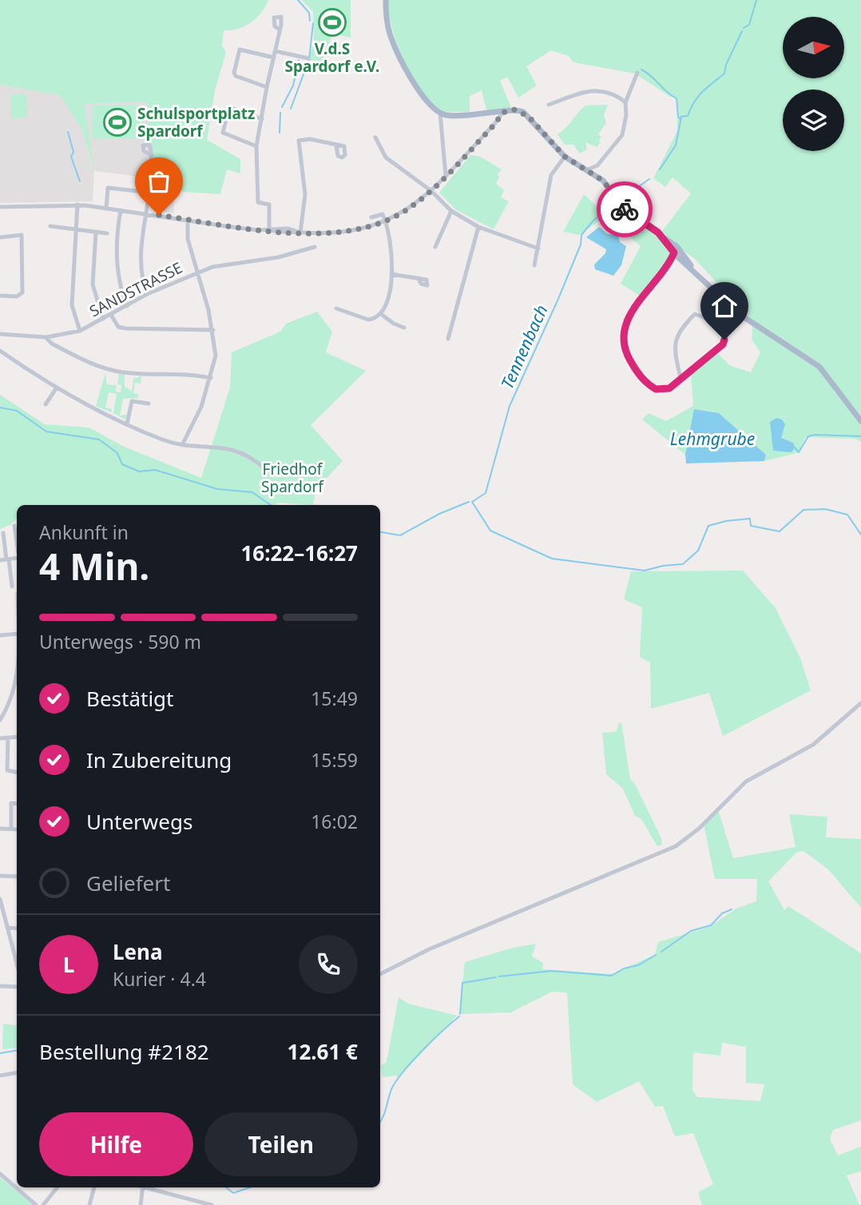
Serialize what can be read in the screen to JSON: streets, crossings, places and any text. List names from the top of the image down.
{
  "streets": {
    "street": ["SANDSTRASSE"]
  },
  "water": ["Tennenbach", "Lehmgrube"],
  "parks": ["Friedhof Spardorf"],
  "places": {
    "sports": ["V.d.S Spardorf e.V.", "Schulsportplatz Spardorf"]
  },
  "north": "right",
  "page": {
    "heading": ["4 Min.", "Ankunft in", "16:22–16:27"],
    "panel": [
      "Lena",
      "Kurier · 4.4",
      "Bestellung #2182",
      "12.61 €"
    ],
    "bar": "Unterwegs · 590 m",
    "list": [
      ["Bestätigt", "15:49"],
      ["In Zubereitung", "15:59"],
      ["Unterwegs", "16:02"],
      "Geliefert"
    ],
    "round": "L",
    "buttons": ["Hilfe", "Teilen"]
  }
}
